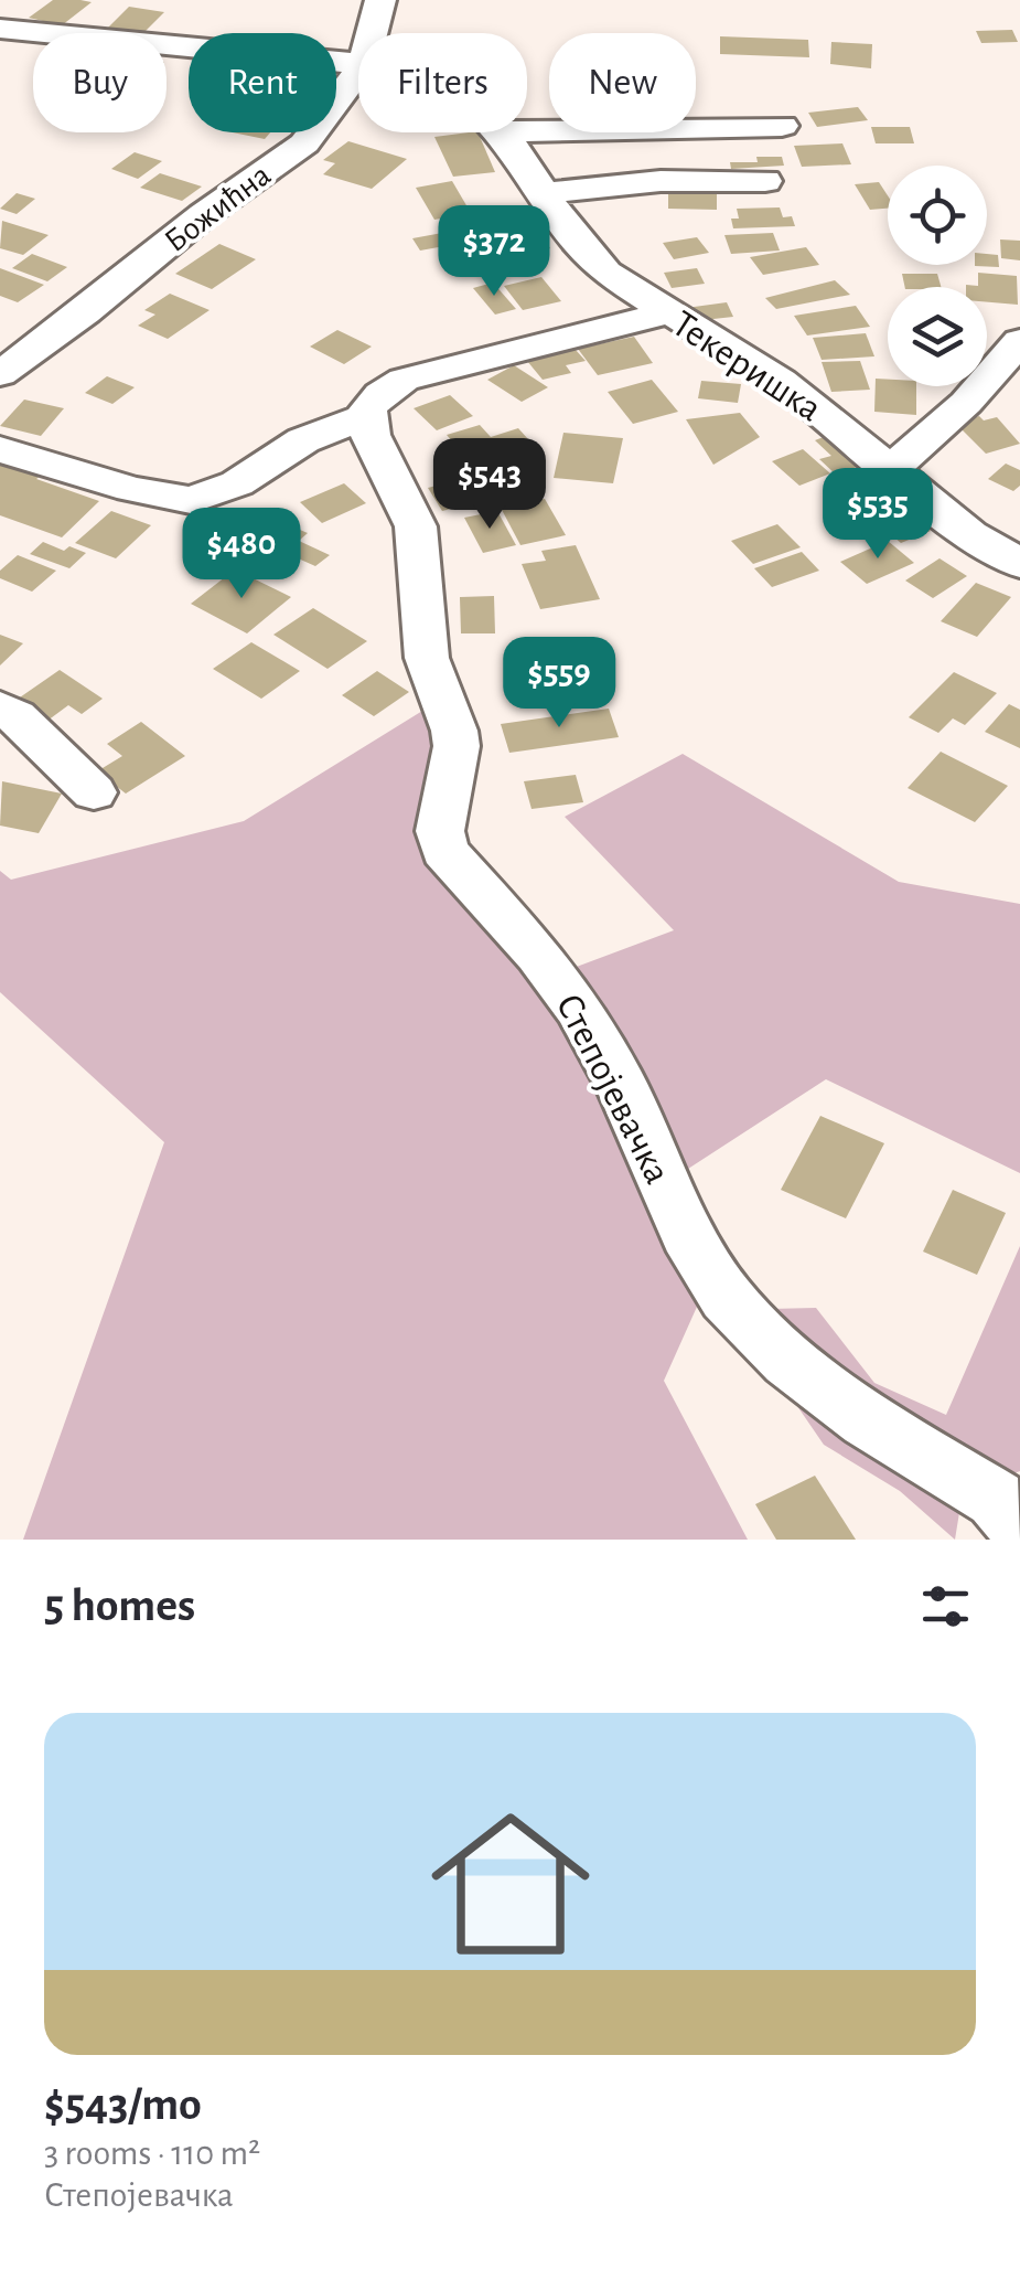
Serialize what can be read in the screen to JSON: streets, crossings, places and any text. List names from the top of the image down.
{
  "streets": {
    "street": ["Божићна", "Текеришка", "Степојевачка"]
  },
  "page": {
    "chip": [
      "Buy",
      "Rent",
      "Filters",
      "New"
    ],
    "price": [
      "$372",
      "$543",
      "$535",
      "$480",
      "$559"
    ],
    "heading": "5 homes",
    "list": [
      {
        "name": "$543/mo",
        "note": "3 rooms · 110 m² · Степојевачка"
      }
    ]
  }
}
